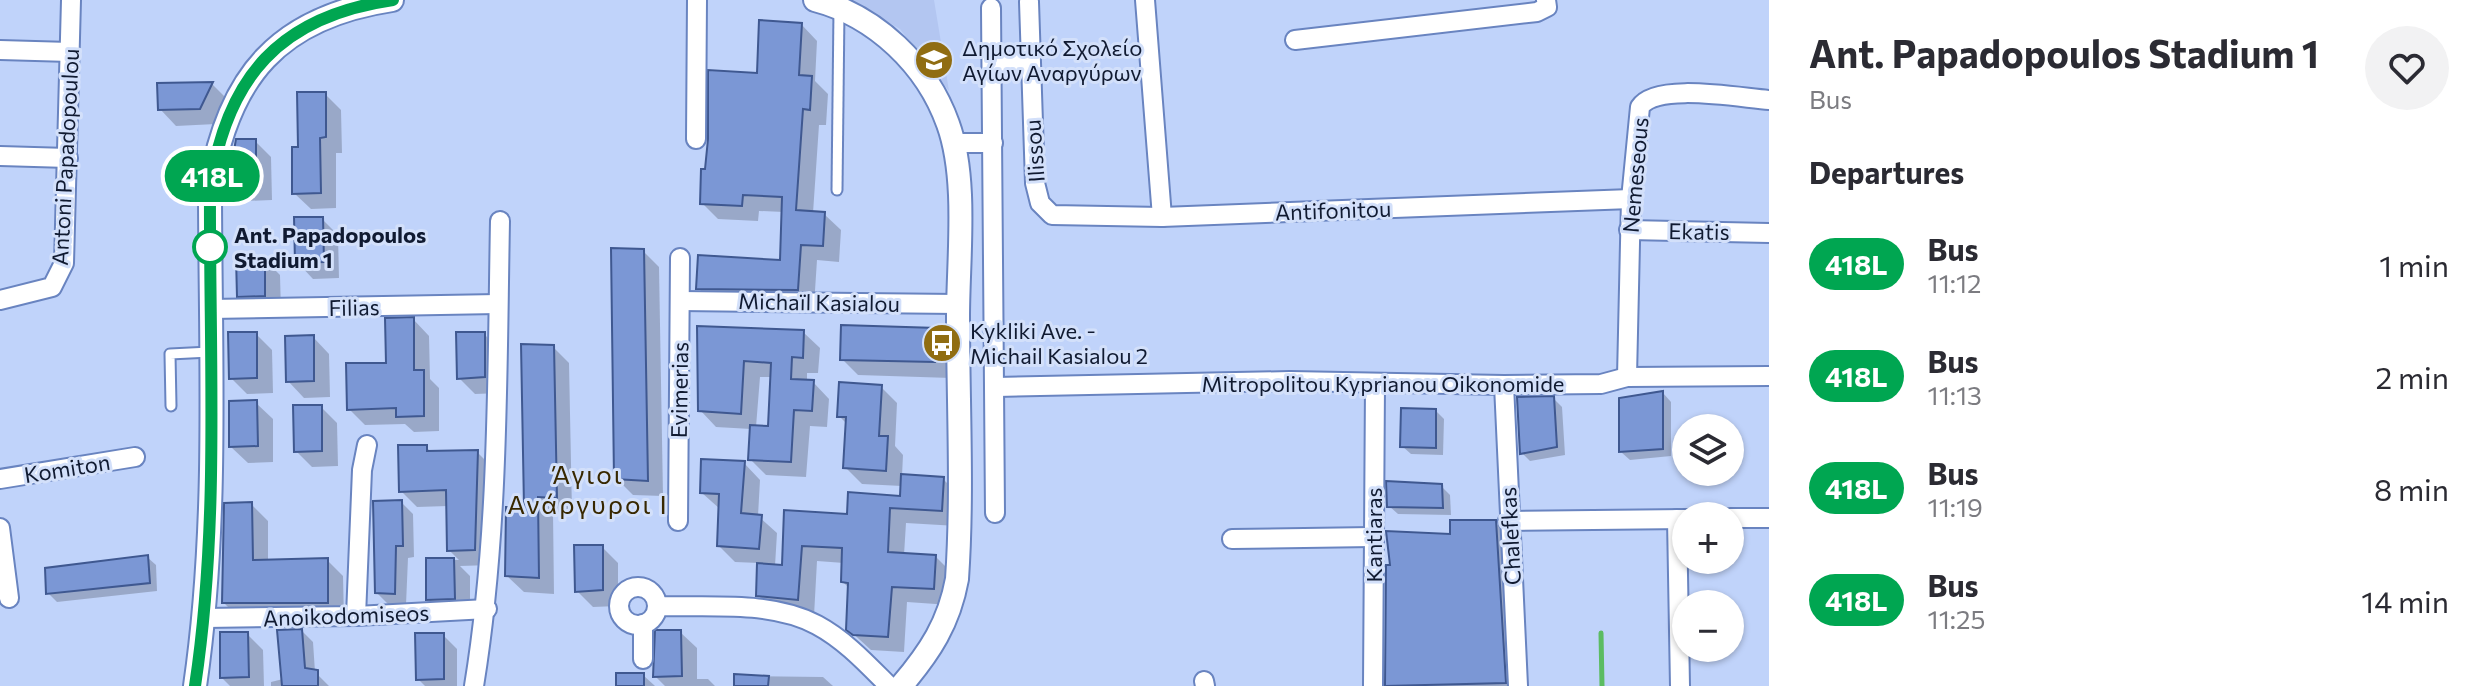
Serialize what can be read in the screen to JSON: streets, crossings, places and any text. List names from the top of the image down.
{
  "streets": {
    "street": [
      "Ilissou",
      "Antoni Papadopoulou",
      "Nemeseous",
      "Antifonitou",
      "Ekatis",
      "Michaïl Kasialou",
      "Filias",
      "Mitropolitou Kyprianou Oikonomide",
      "Evimerias",
      "Komiton",
      "Kantiaras",
      "Chalefkas",
      "Anoikodomiseos"
    ]
  },
  "crossings": [
    ["Ilissou", "Antifonitou"],
    ["Nemeseous", "Antifonitou"],
    ["Nemeseous", "Ekatis"],
    ["Nemeseous", "Mitropolitou Kyprianou Oikonomide"],
    ["Michaïl Kasialou", "Evimerias"],
    ["Mitropolitou Kyprianou Oikonomide", "Kantiaras"],
    ["Mitropolitou Kyprianou Oikonomide", "Chalefkas"]
  ],
  "districts": ["Άγιοι Ανάργυροι Ι"],
  "places": {
    "school or university": ["Δημοτικό Σχολείο Αγίων Αναργύρων"],
    "other": ["Ant. Papadopoulos Stadium 1"],
    "bus stop": ["Kykliki Ave. - Michail Kasialou 2"]
  },
  "lines": ["bus line 418L"],
  "page": {
    "on_map": "418L",
    "heading": [
      ["Ant. Papadopoulos Stadium 1", "Bus"],
      "Departures"
    ],
    "list": [
      {
        "mark": "418L",
        "name": "Bus",
        "note": "11:12",
        "value": "1 min"
      },
      {
        "mark": "418L",
        "name": "Bus",
        "note": "11:13",
        "value": "2 min"
      },
      {
        "mark": "418L",
        "name": "Bus",
        "note": "11:19",
        "value": "8 min"
      },
      {
        "mark": "418L",
        "name": "Bus",
        "note": "11:25",
        "value": "14 min"
      }
    ],
    "map_buttons": ["+", "−"]
  }
}
